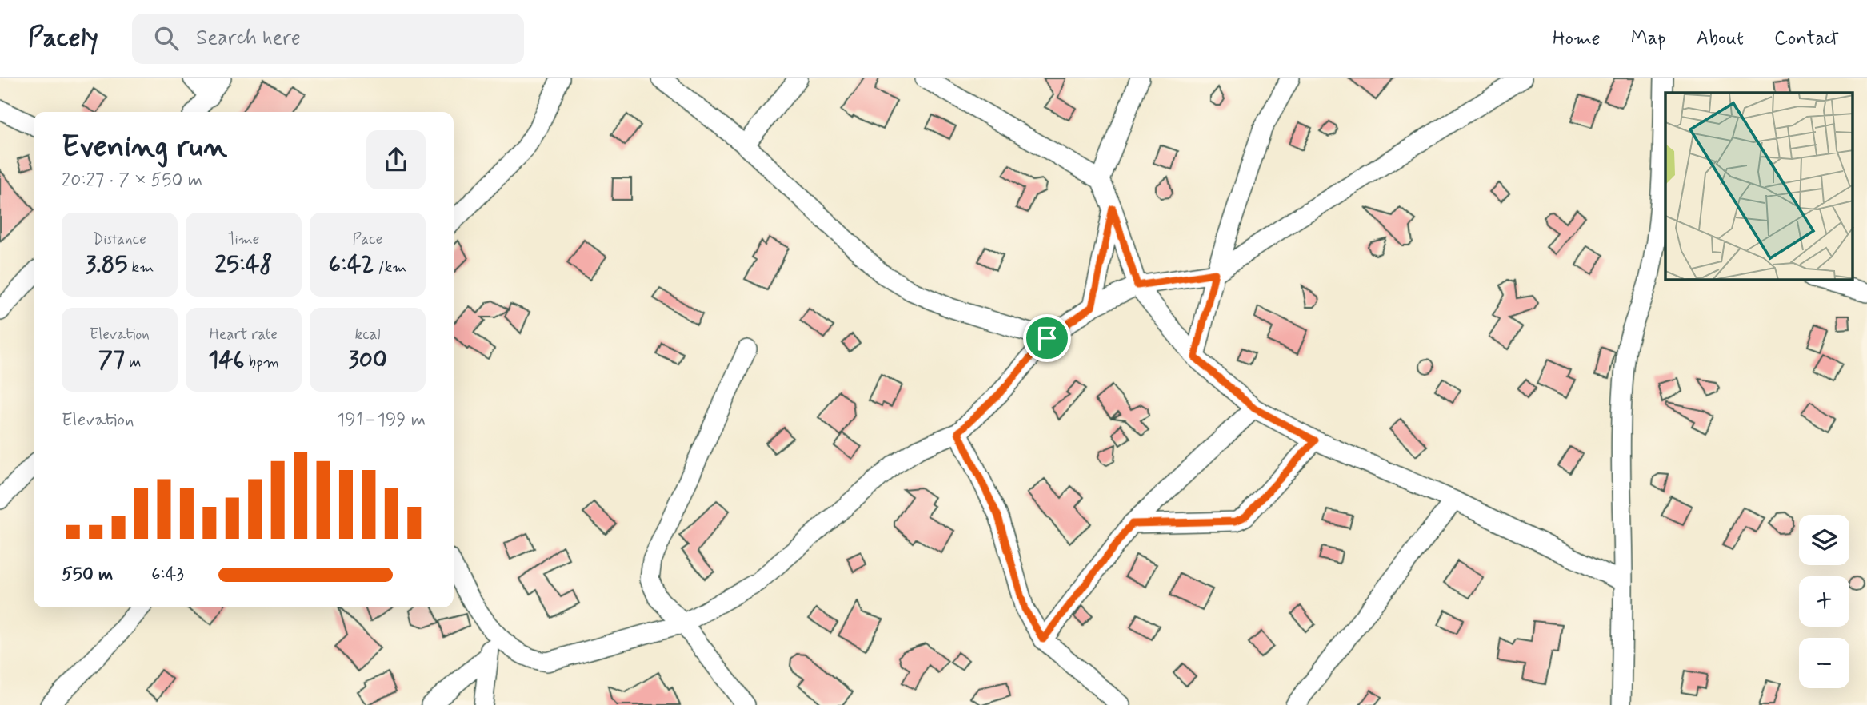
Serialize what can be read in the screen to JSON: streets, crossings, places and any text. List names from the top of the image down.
{
  "page": {
    "header": "Pacely",
    "search": "Search here",
    "nav": [
      "Home",
      "Map",
      "About",
      "Contact"
    ],
    "heading": ["Evening run", "20:27 · 7 × 550 m"],
    "stats": [
      ["Distance", "3.85 km"],
      ["Time", "25:48"],
      ["Pace", "6:42 /km"],
      ["Elevation", "77 m"],
      ["Heart rate", "146 bpm"],
      ["kcal", "300"]
    ],
    "chart": ["Elevation", "191–199 m"],
    "map_buttons": ["+", "−"],
    "list": [
      {
        "name": "550 m",
        "note": "6:43"
      }
    ]
  }
}
